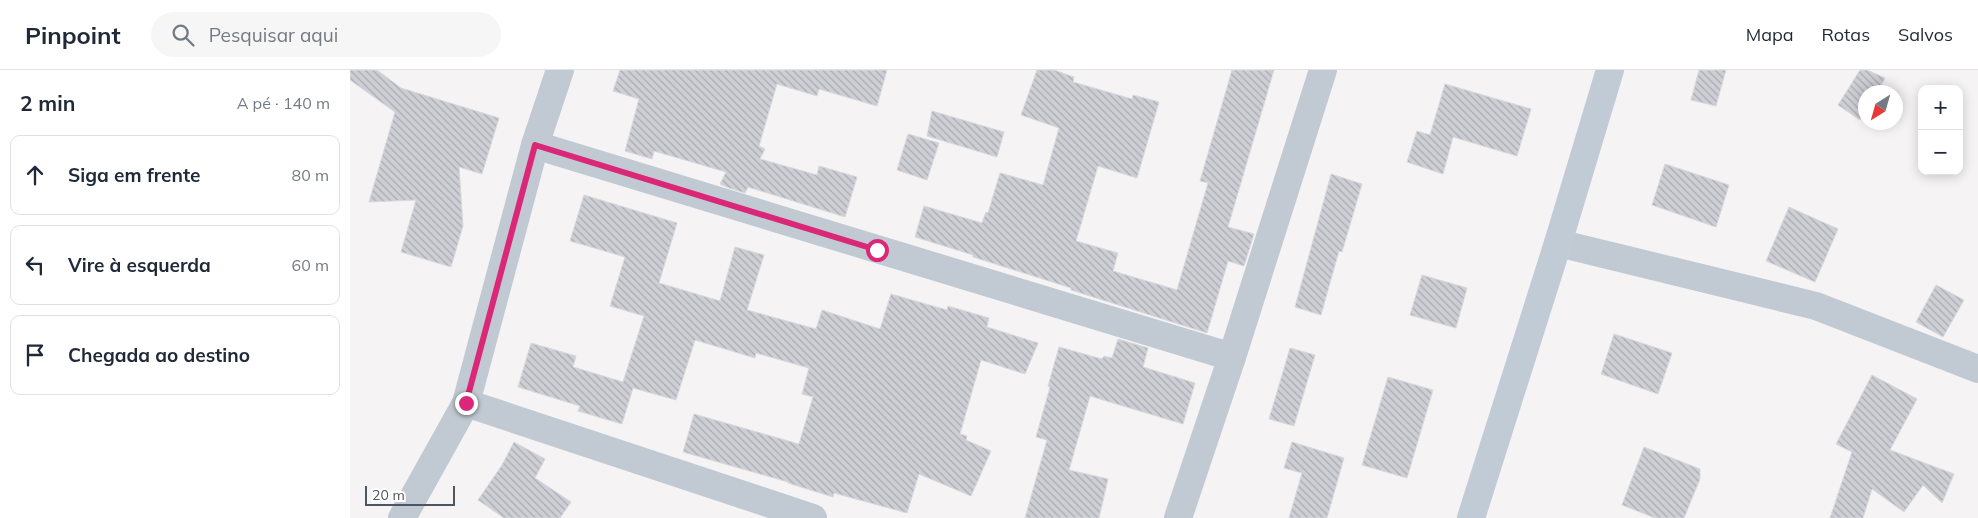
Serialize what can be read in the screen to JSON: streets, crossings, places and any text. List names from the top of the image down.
{
  "scale_bar": "20 m",
  "north": "bottom left",
  "page": {
    "header": "Pinpoint",
    "search": "Pesquisar aqui",
    "nav": ["Mapa", "Rotas", "Salvos"],
    "heading": ["2 min", "A pé · 140 m"],
    "map_buttons": ["+", "−"],
    "list": [
      ["Siga em frente", "80 m"],
      ["Vire à esquerda", "60 m"],
      "Chegada ao destino"
    ],
    "scale": "20 m"
  }
}
